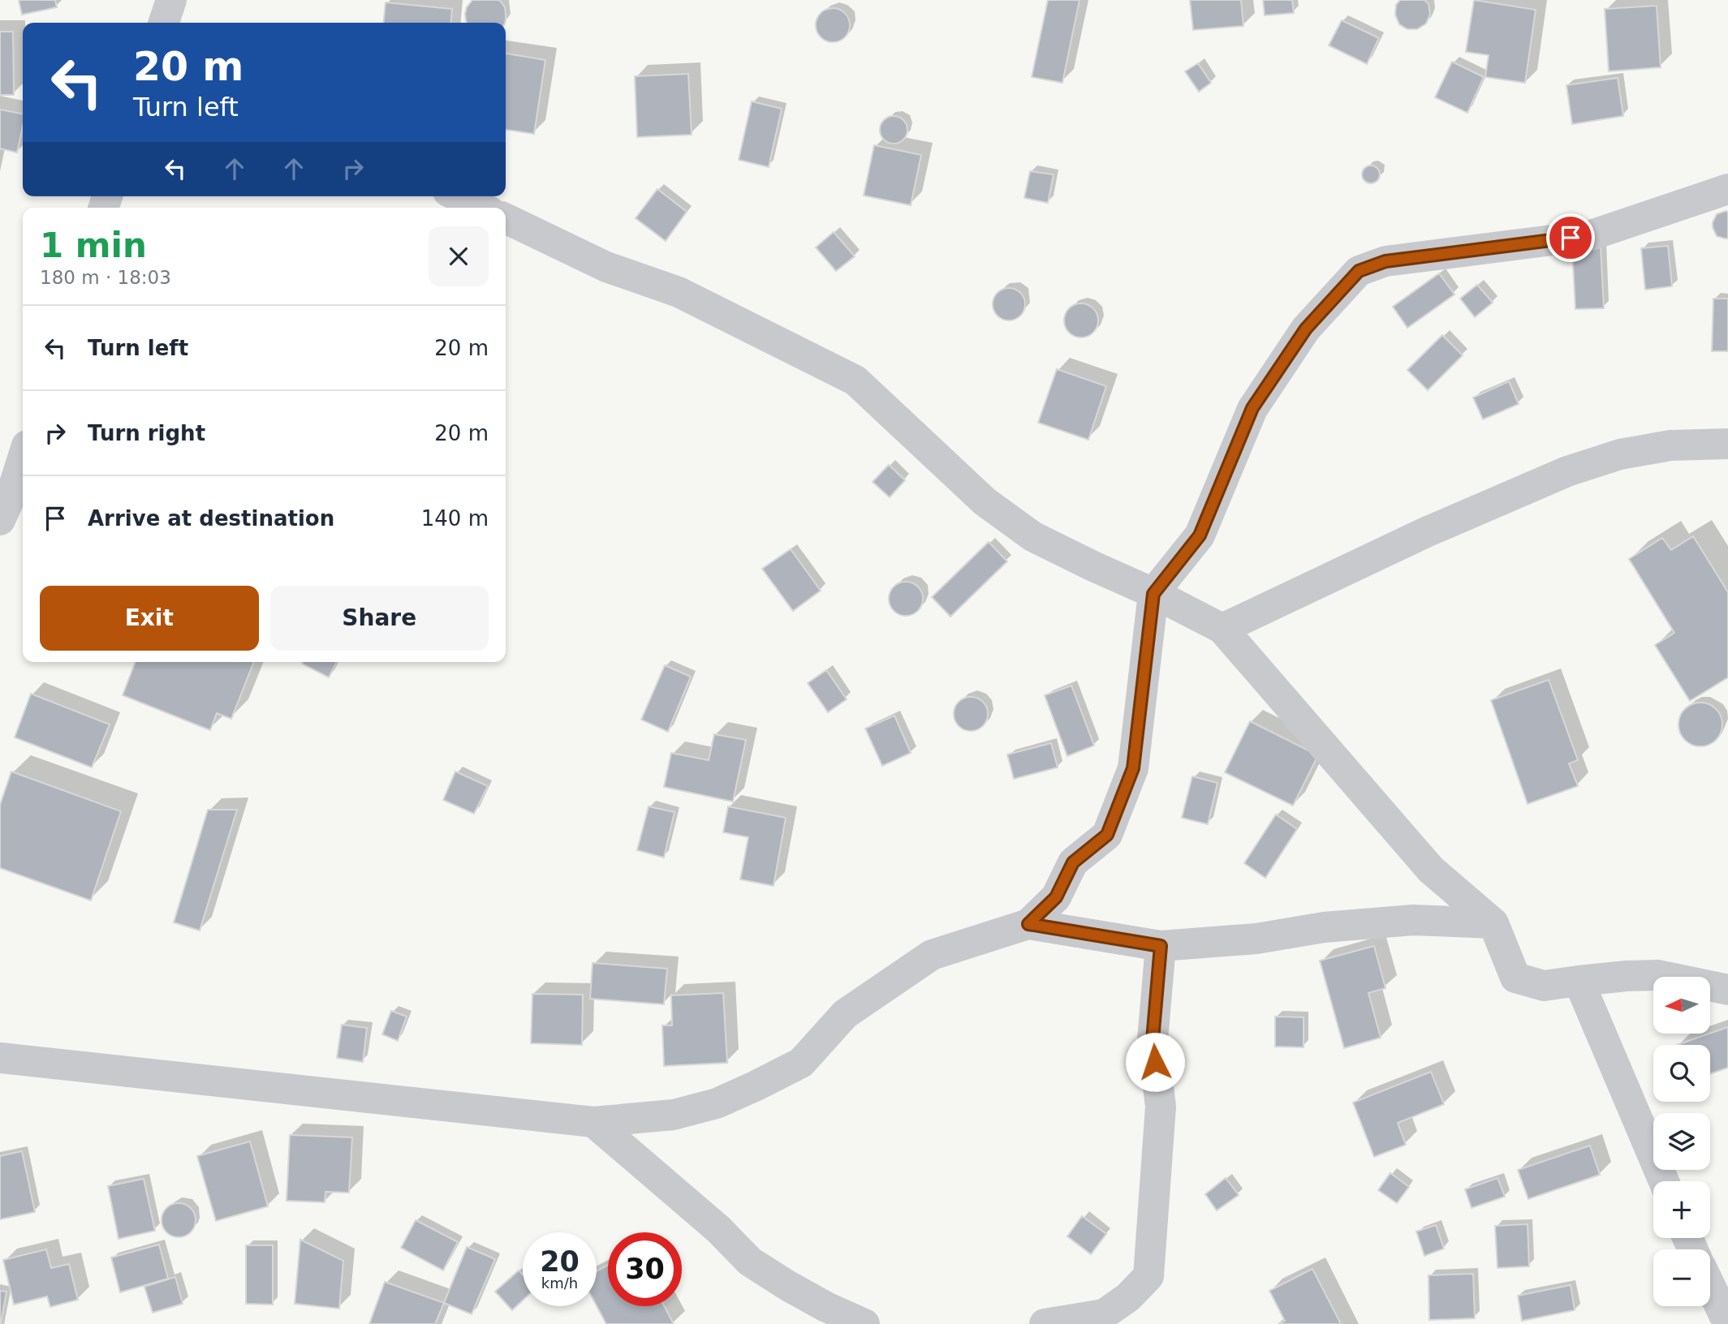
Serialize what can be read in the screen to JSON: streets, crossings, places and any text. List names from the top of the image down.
{
  "north": "left",
  "page": {
    "turn": ["20 m", "Turn left"],
    "heading": ["1 min", "180 m · 18:03"],
    "list": [
      {
        "name": "Turn left",
        "value": "20 m"
      },
      {
        "name": "Turn right",
        "value": "20 m"
      },
      {
        "name": "Arrive at destination",
        "value": "140 m"
      }
    ],
    "buttons": ["Exit", "Share"],
    "map_buttons": ["+", "−"],
    "speed": "20 km/h",
    "limit": "30"
  }
}
